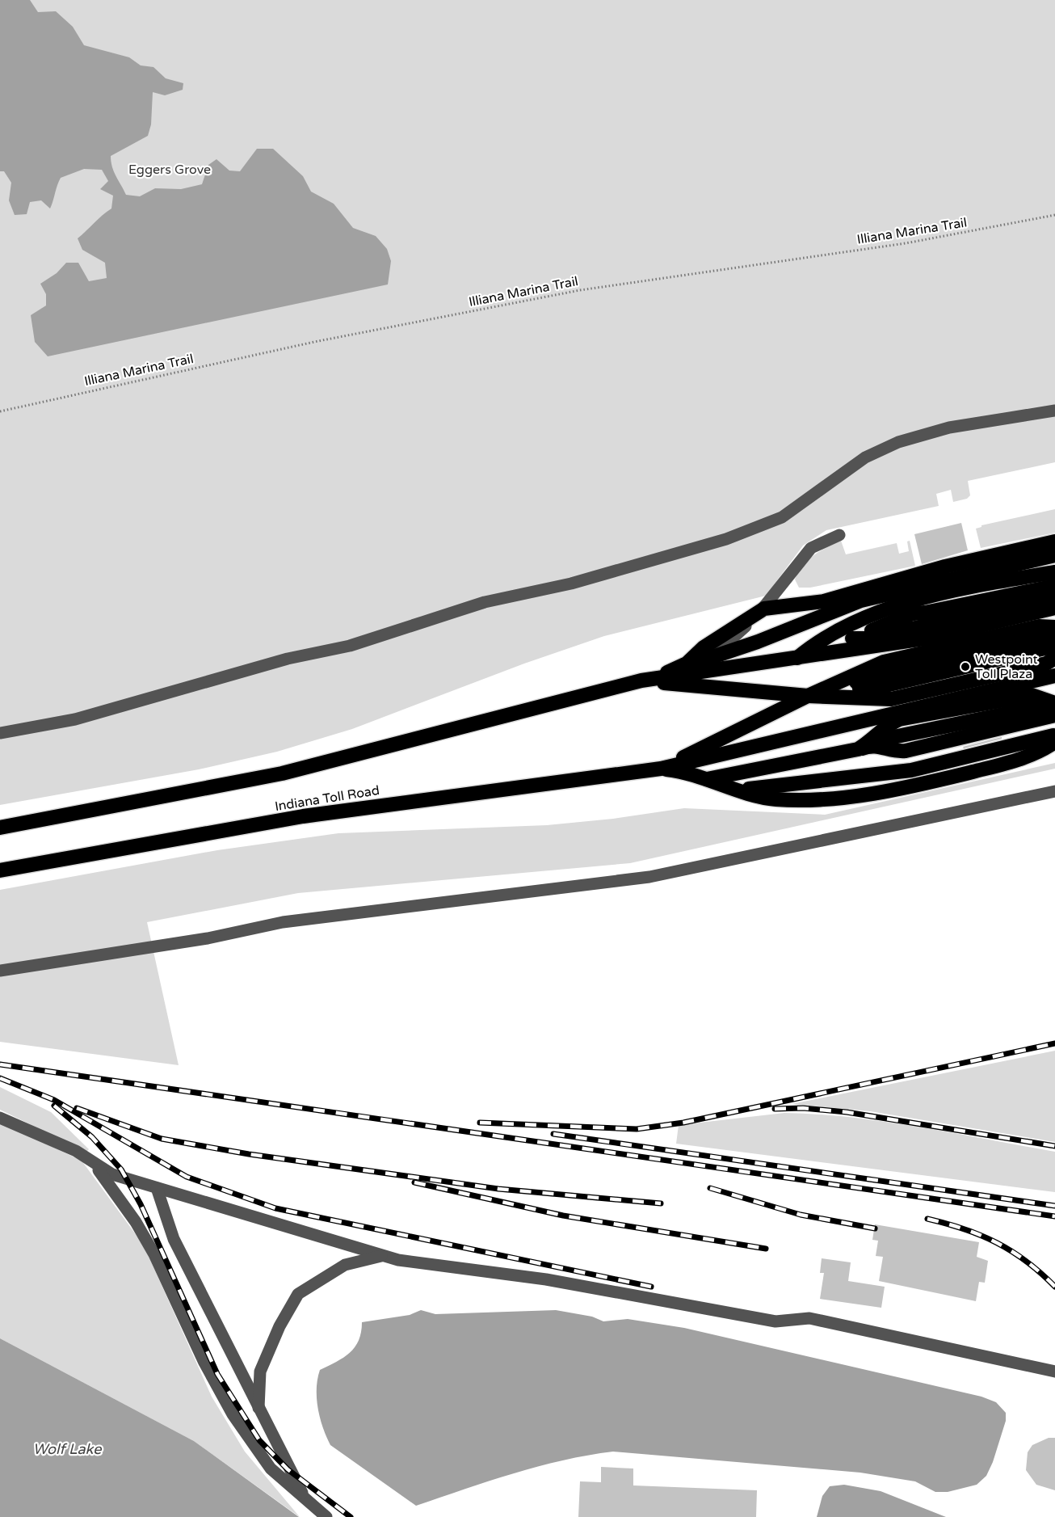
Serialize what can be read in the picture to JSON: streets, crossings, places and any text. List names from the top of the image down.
{
  "streets": {
    "highway": ["Indiana Toll Road"],
    "path": ["Illiana Marina Trail"]
  },
  "water": ["Wolf Lake"],
  "parks": ["Eggers Grove"],
  "places": ["Westpoint Toll Plaza"]
}
